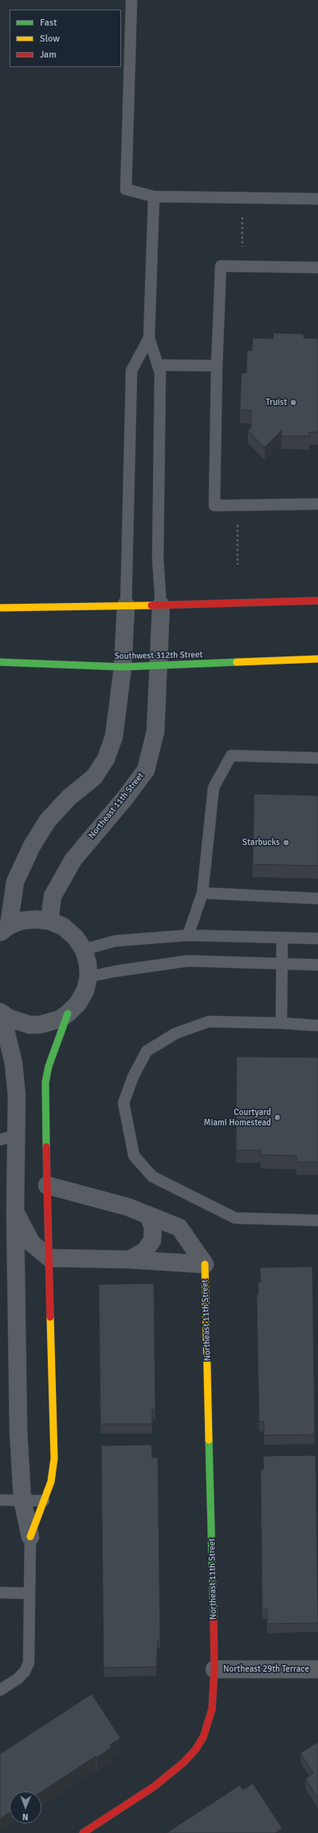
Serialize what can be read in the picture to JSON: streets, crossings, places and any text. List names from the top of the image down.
{
  "streets": {
    "street": ["Southwest 312th Street", "Northeast 11th Street", "Northeast 29th Terrace"]
  },
  "crossings": [
    ["Southwest 312th Street", "Northeast 11th Street"],
    ["Northeast 11th Street", "Northeast 29th Terrace"]
  ],
  "places": ["Truist", "Starbucks", "Courtyard Miami Homestead"],
  "legend": ["Fast", "Slow", "Jam"],
  "north": "bottom"
}
